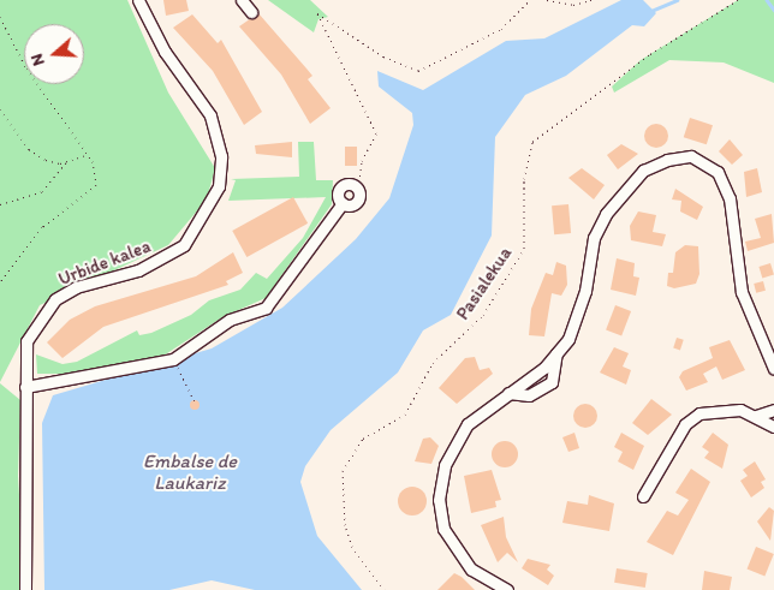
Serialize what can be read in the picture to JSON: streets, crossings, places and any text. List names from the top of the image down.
{
  "streets": {
    "street": ["Urbide kalea"],
    "path": ["Pasialekua"]
  },
  "water": ["Embalse de Laukariz"],
  "north": "left"
}
